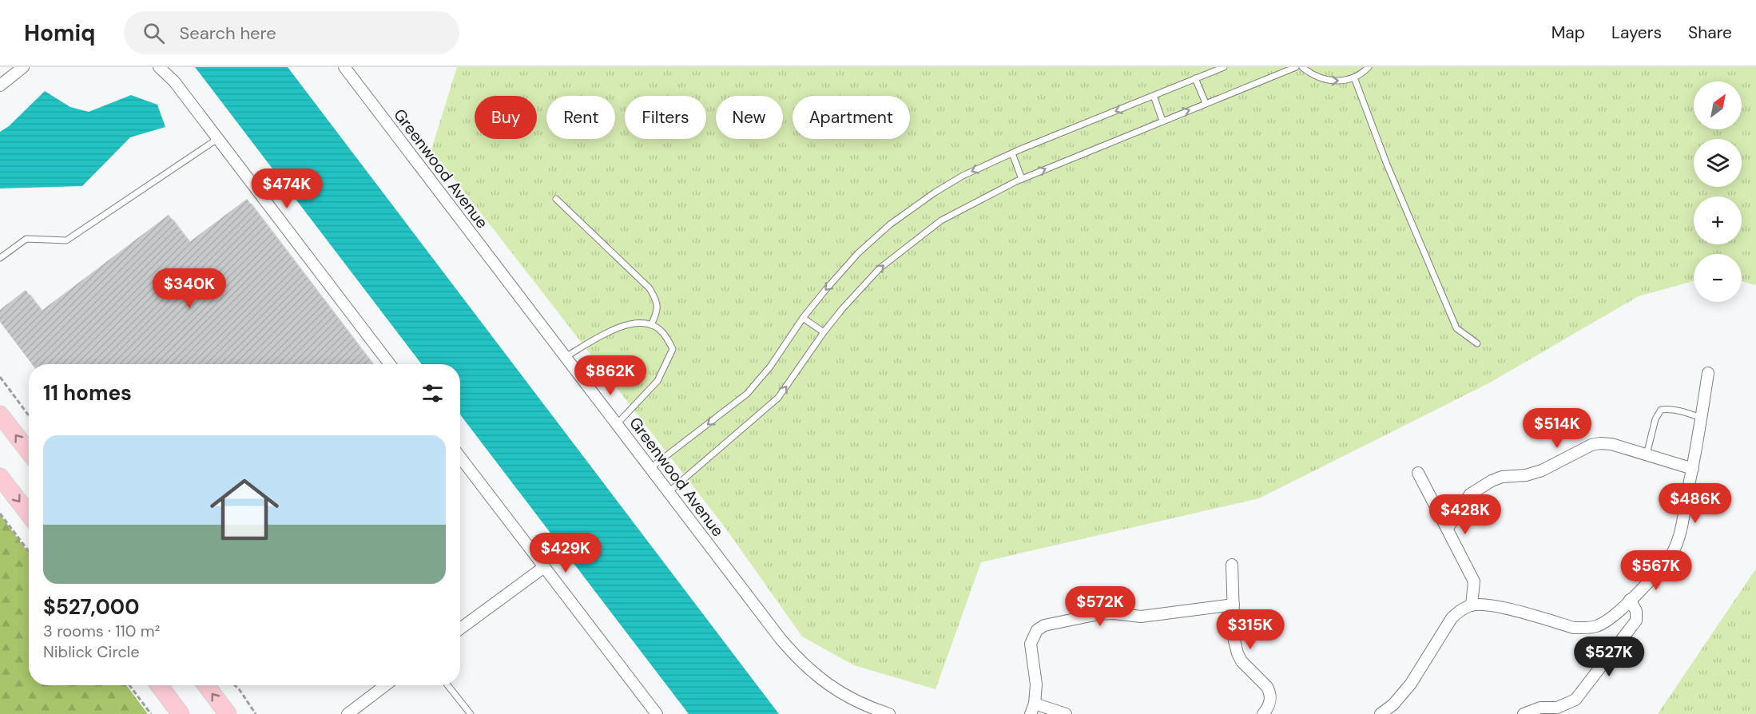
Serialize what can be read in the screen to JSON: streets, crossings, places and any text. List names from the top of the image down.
{
  "streets": {
    "street": ["Greenwood Avenue"]
  },
  "north": "top right",
  "page": {
    "header": "Homiq",
    "search": "Search here",
    "nav": ["Map", "Layers", "Share"],
    "map_buttons": ["+", "−"],
    "chip": [
      "Buy",
      "Rent",
      "Filters",
      "New",
      "Apartment"
    ],
    "price": [
      "$474K",
      "$340K",
      "$862K",
      "$514K",
      "$486K",
      "$428K",
      "$429K",
      "$567K",
      "$572K",
      "$315K",
      "$527K"
    ],
    "heading": "11 homes",
    "list": [
      {
        "name": "$527,000",
        "note": "3 rooms · 110 m² · Niblick Circle"
      }
    ]
  }
}
